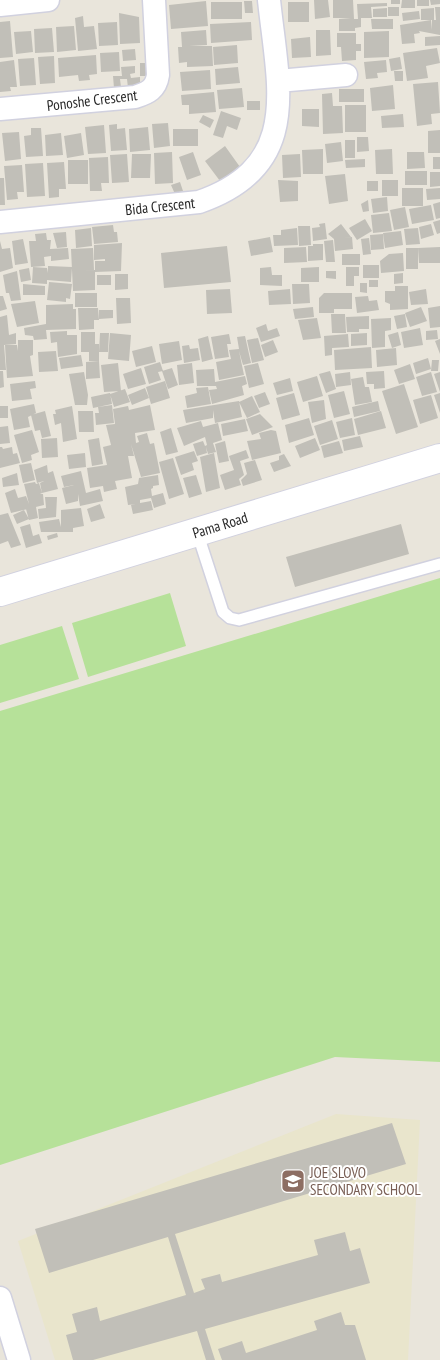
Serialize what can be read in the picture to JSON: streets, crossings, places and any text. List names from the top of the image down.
{
  "streets": {
    "street": ["Ponoshe Crescent", "Bida Crescent", "Pama Road"]
  },
  "places": {
    "school or university": ["JOE SLOVO SECONDARY SCHOOL"]
  }
}
